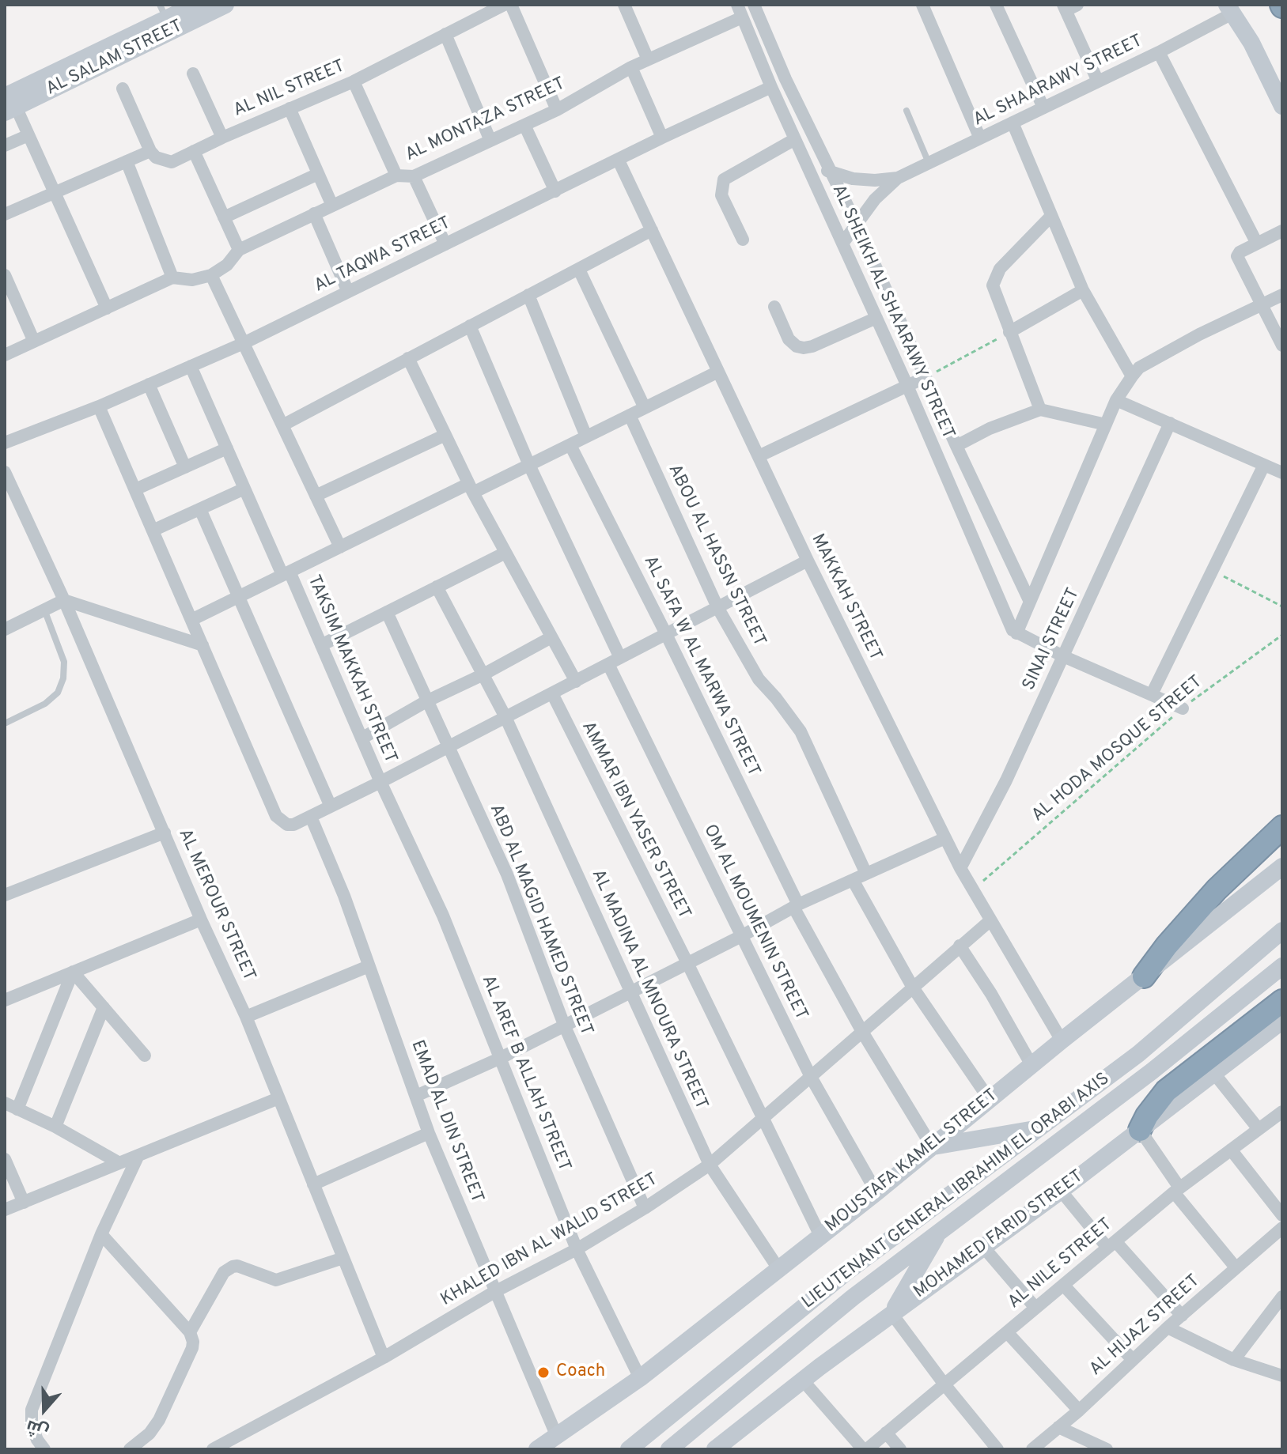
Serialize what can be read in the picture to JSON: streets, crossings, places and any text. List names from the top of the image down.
{
  "streets": {
    "street": [
      "AL SALAM STREET",
      "AL SHAARAWY STREET",
      "AL NIL STREET",
      "AL MONTAZA STREET",
      "AL TAQWA STREET",
      "AL SHEIKH AL SHAARAWY STREET",
      "ABOU AL HASSN STREET",
      "MAKKAH STREET",
      "SINAI STREET",
      "AL SAFA W AL MARWA STREET",
      "TAKSIM MAKKAH STREET",
      "AMMAR IBN YASER STREET",
      "AL MEROUR STREET",
      "ABD AL MAGID HAMED STREET",
      "OM AL MOUMENIN STREET",
      "AL MADINA AL MNOURA STREET",
      "AL AREF B ALLAH STREET",
      "EMAD AL DIN STREET",
      "MOUSTAFA KAMEL STREET",
      "LIEUTENANT GENERAL IBRAHIM EL ORABI AXIS",
      "MOHAMED FARID STREET",
      "KHALED IBN AL WALID STREET",
      "AL NILE STREET",
      "AL HIJAZ STREET"
    ],
    "path": ["AL HODA MOSQUE STREET"]
  },
  "crossings": [
    ["AL SHAARAWY STREET", "AL SHEIKH AL SHAARAWY STREET"],
    ["AL MONTAZA STREET", "AL SHEIKH AL SHAARAWY STREET"],
    ["AL TAQWA STREET", "AL SHEIKH AL SHAARAWY STREET"],
    ["AL TAQWA STREET", "MAKKAH STREET"],
    ["AL TAQWA STREET", "TAKSIM MAKKAH STREET"],
    ["MAKKAH STREET", "SINAI STREET"],
    ["MAKKAH STREET", "AL HODA MOSQUE STREET"],
    ["MAKKAH STREET", "MOUSTAFA KAMEL STREET"],
    ["MAKKAH STREET", "KHALED IBN AL WALID STREET"],
    ["AL SAFA W AL MARWA STREET", "MOUSTAFA KAMEL STREET"],
    ["AL SAFA W AL MARWA STREET", "KHALED IBN AL WALID STREET"],
    ["TAKSIM MAKKAH STREET", "AL AREF B ALLAH STREET"],
    ["AMMAR IBN YASER STREET", "MOUSTAFA KAMEL STREET"],
    ["AMMAR IBN YASER STREET", "KHALED IBN AL WALID STREET"],
    ["AL MEROUR STREET", "KHALED IBN AL WALID STREET"],
    ["ABD AL MAGID HAMED STREET", "KHALED IBN AL WALID STREET"],
    ["OM AL MOUMENIN STREET", "MOUSTAFA KAMEL STREET"],
    ["OM AL MOUMENIN STREET", "KHALED IBN AL WALID STREET"],
    ["AL MADINA AL MNOURA STREET", "MOUSTAFA KAMEL STREET"],
    ["AL MADINA AL MNOURA STREET", "KHALED IBN AL WALID STREET"],
    ["AL AREF B ALLAH STREET", "MOUSTAFA KAMEL STREET"],
    ["AL AREF B ALLAH STREET", "KHALED IBN AL WALID STREET"],
    ["EMAD AL DIN STREET", "MOUSTAFA KAMEL STREET"],
    ["EMAD AL DIN STREET", "KHALED IBN AL WALID STREET"]
  ],
  "places": ["Coach"],
  "north": "bottom"
}
